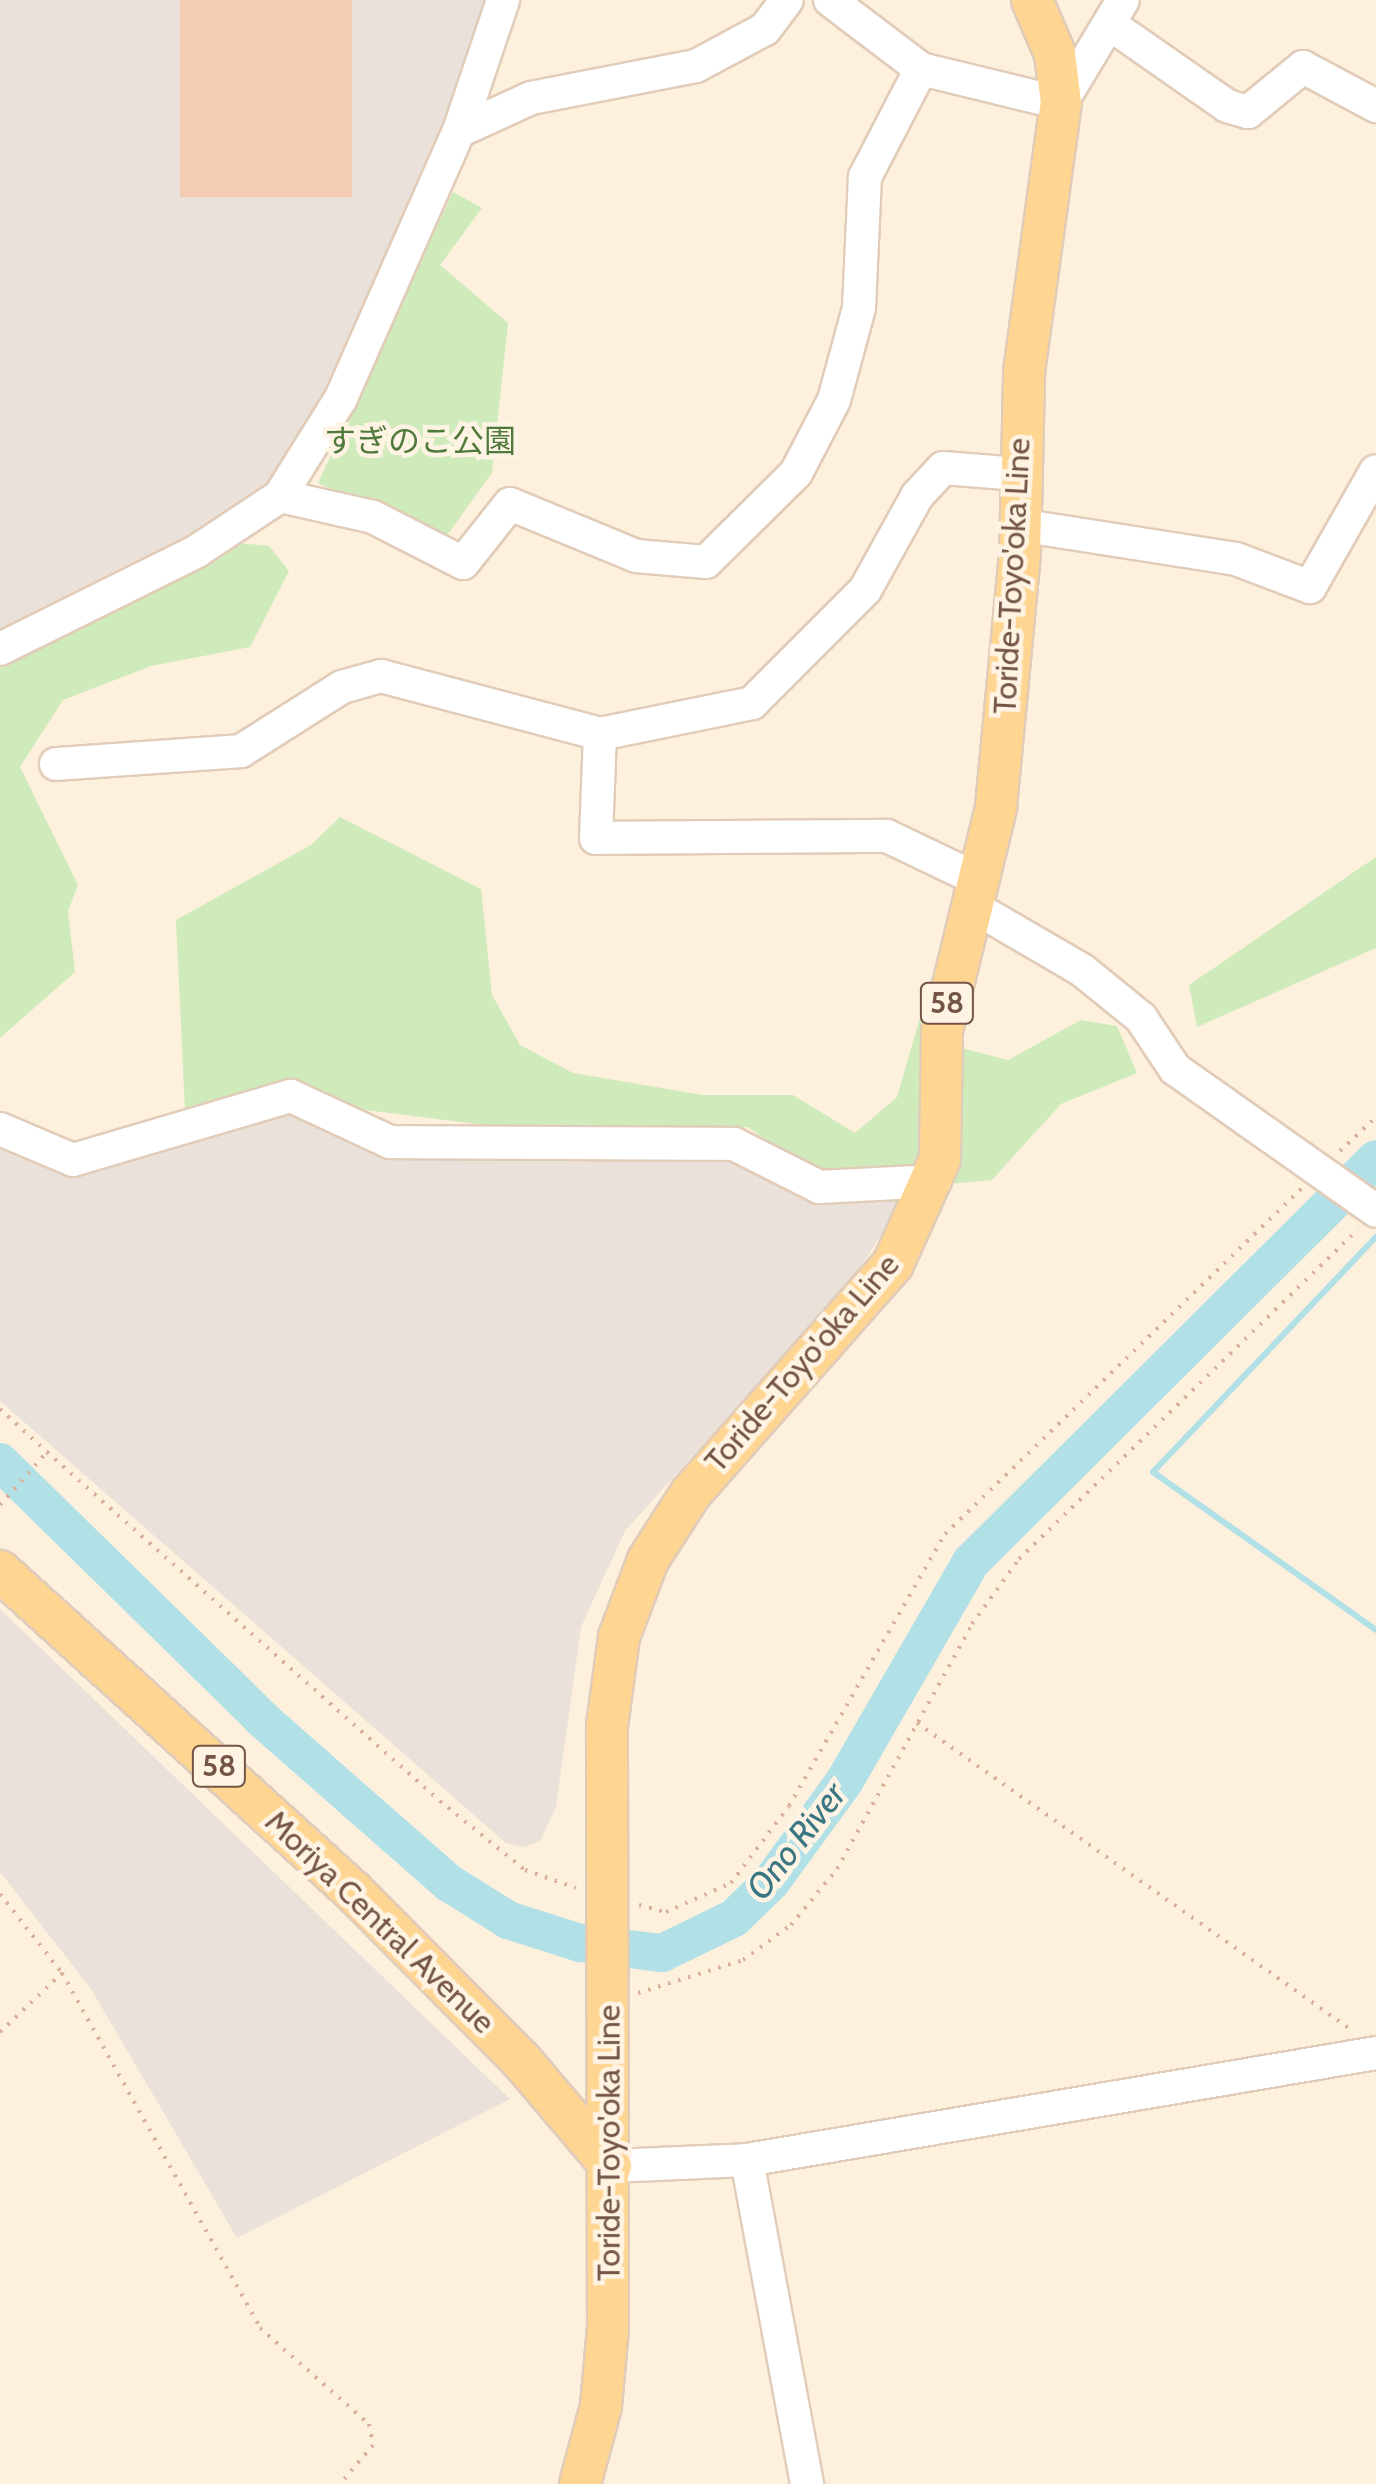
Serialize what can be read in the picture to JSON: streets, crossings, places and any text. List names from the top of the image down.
{
  "streets": {
    "main road": ["Toride-Toyo'oka Line", "58", "Moriya Central Avenue"]
  },
  "crossings": [
    ["Toride-Toyo'oka Line", "Moriya Central Avenue"]
  ],
  "water": ["Ono River"],
  "parks": ["すぎのこ公園"]
}
